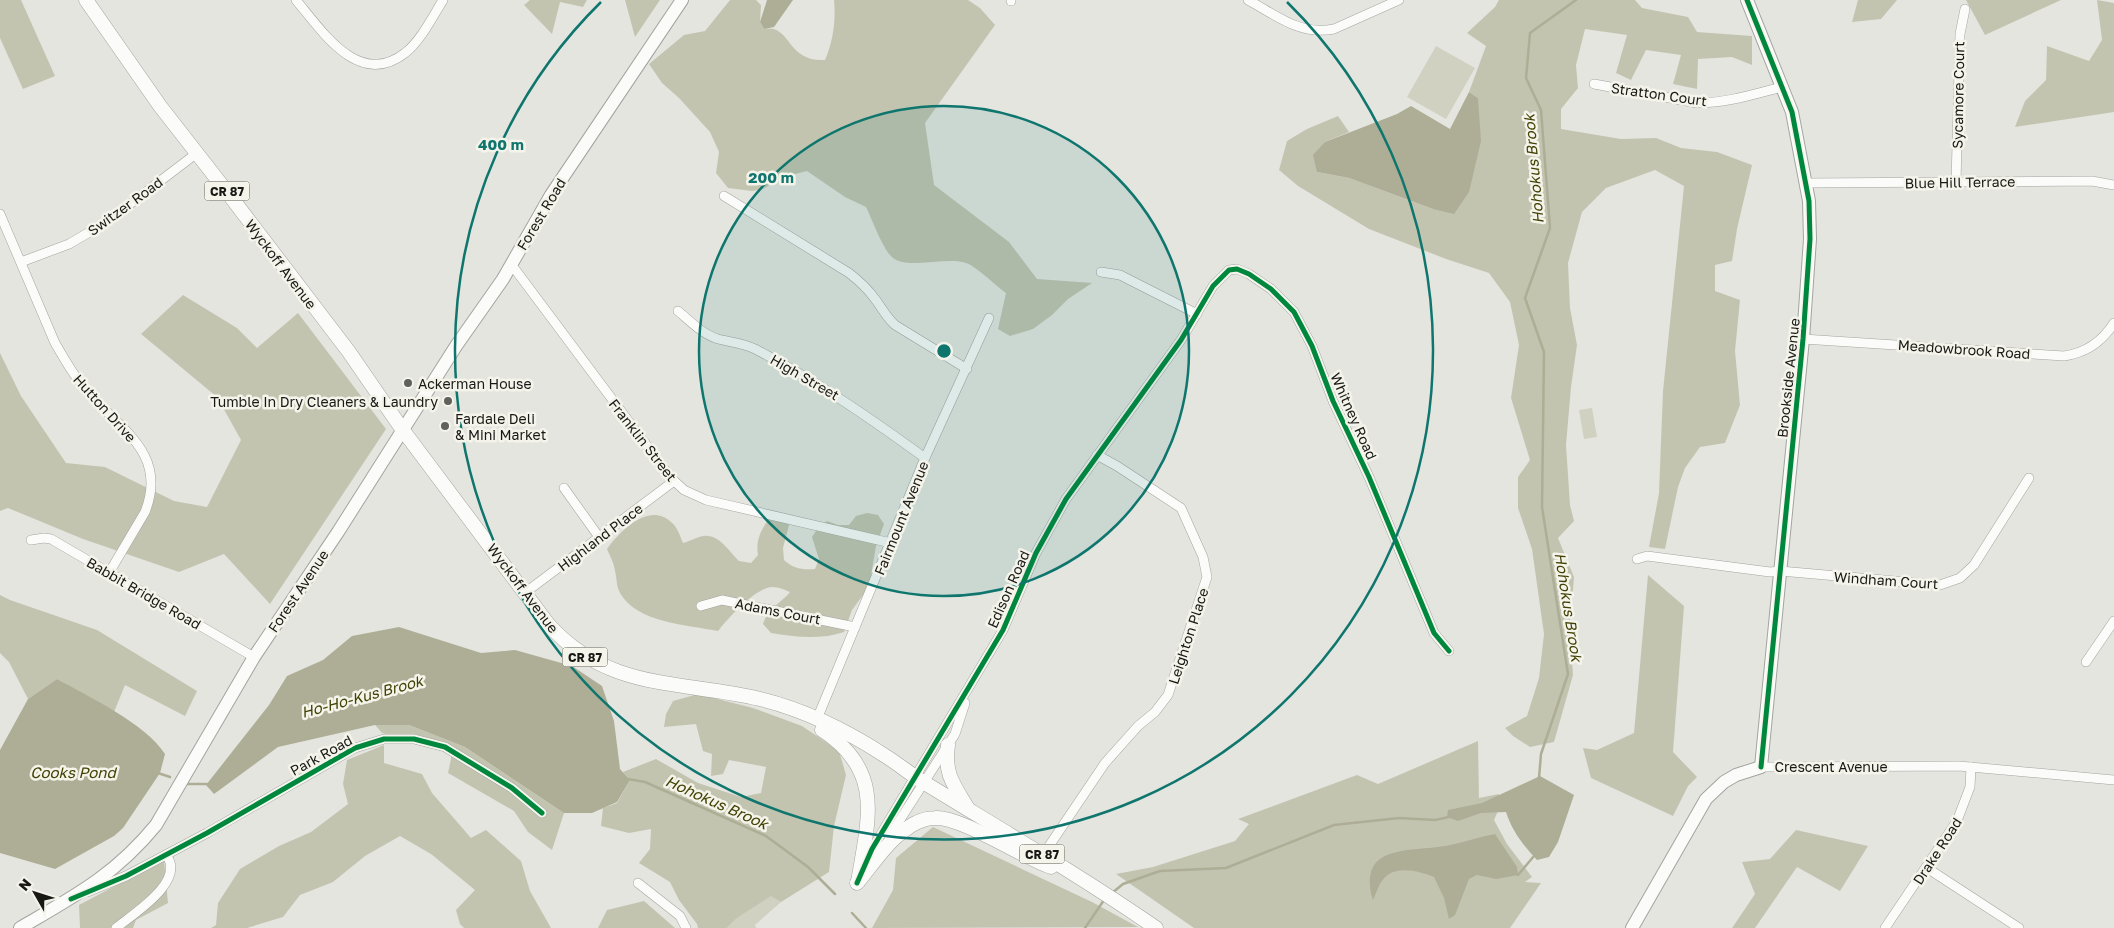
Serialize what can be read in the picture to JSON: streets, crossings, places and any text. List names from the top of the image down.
{
  "streets": {
    "main road": [
      "CR 87",
      "Forest Road",
      "Wyckoff Avenue",
      "Brookside Avenue",
      "Forest Avenue",
      "Crescent Avenue"
    ],
    "street": [
      "Stratton Court",
      "Sycamore Court",
      "Blue Hill Terrace",
      "Switzer Road",
      "Meadowbrook Road",
      "High Street",
      "Hutton Drive",
      "Whitney Road",
      "Franklin Street",
      "Fairmount Avenue",
      "Highland Place",
      "Windham Court",
      "Edison Road",
      "Babbit Bridge Road",
      "Adams Court",
      "Leighton Place",
      "Park Road",
      "Drake Road"
    ]
  },
  "crossings": [
    ["Stratton Court", "Brookside Avenue"],
    ["Sycamore Court", "Blue Hill Terrace"],
    ["Blue Hill Terrace", "Brookside Avenue"],
    ["Switzer Road", "Wyckoff Avenue"],
    ["Switzer Road", "Hutton Drive"],
    ["Forest Road", "Wyckoff Avenue"],
    ["Forest Road", "Franklin Street"],
    ["Forest Road", "Forest Avenue"],
    ["Wyckoff Avenue", "Fairmount Avenue"],
    ["Wyckoff Avenue", "Highland Place"],
    ["Wyckoff Avenue", "Edison Road"],
    ["Wyckoff Avenue", "Forest Avenue"],
    ["Wyckoff Avenue", "Leighton Place"],
    ["Meadowbrook Road", "Brookside Avenue"],
    ["High Street", "Fairmount Avenue"],
    ["Brookside Avenue", "Windham Court"],
    ["Brookside Avenue", "Crescent Avenue"],
    ["Hutton Drive", "Babbit Bridge Road"],
    ["Whitney Road", "Edison Road"],
    ["Franklin Street", "Fairmount Avenue"],
    ["Franklin Street", "Highland Place"],
    ["Fairmount Avenue", "Adams Court"],
    ["Edison Road", "Leighton Place"],
    ["Forest Avenue", "Babbit Bridge Road"],
    ["Forest Avenue", "Park Road"],
    ["Crescent Avenue", "Drake Road"]
  ],
  "water": ["Hohokus Brook", "Ho-Ho-Kus Brook", "Cooks Pond"],
  "places": ["Ackerman House", "Tumble In Dry Cleaners & Laundry", "Fardale Deli & Mini Market"],
  "north": "top left",
  "rings": ["400 m", "200 m"]
}
